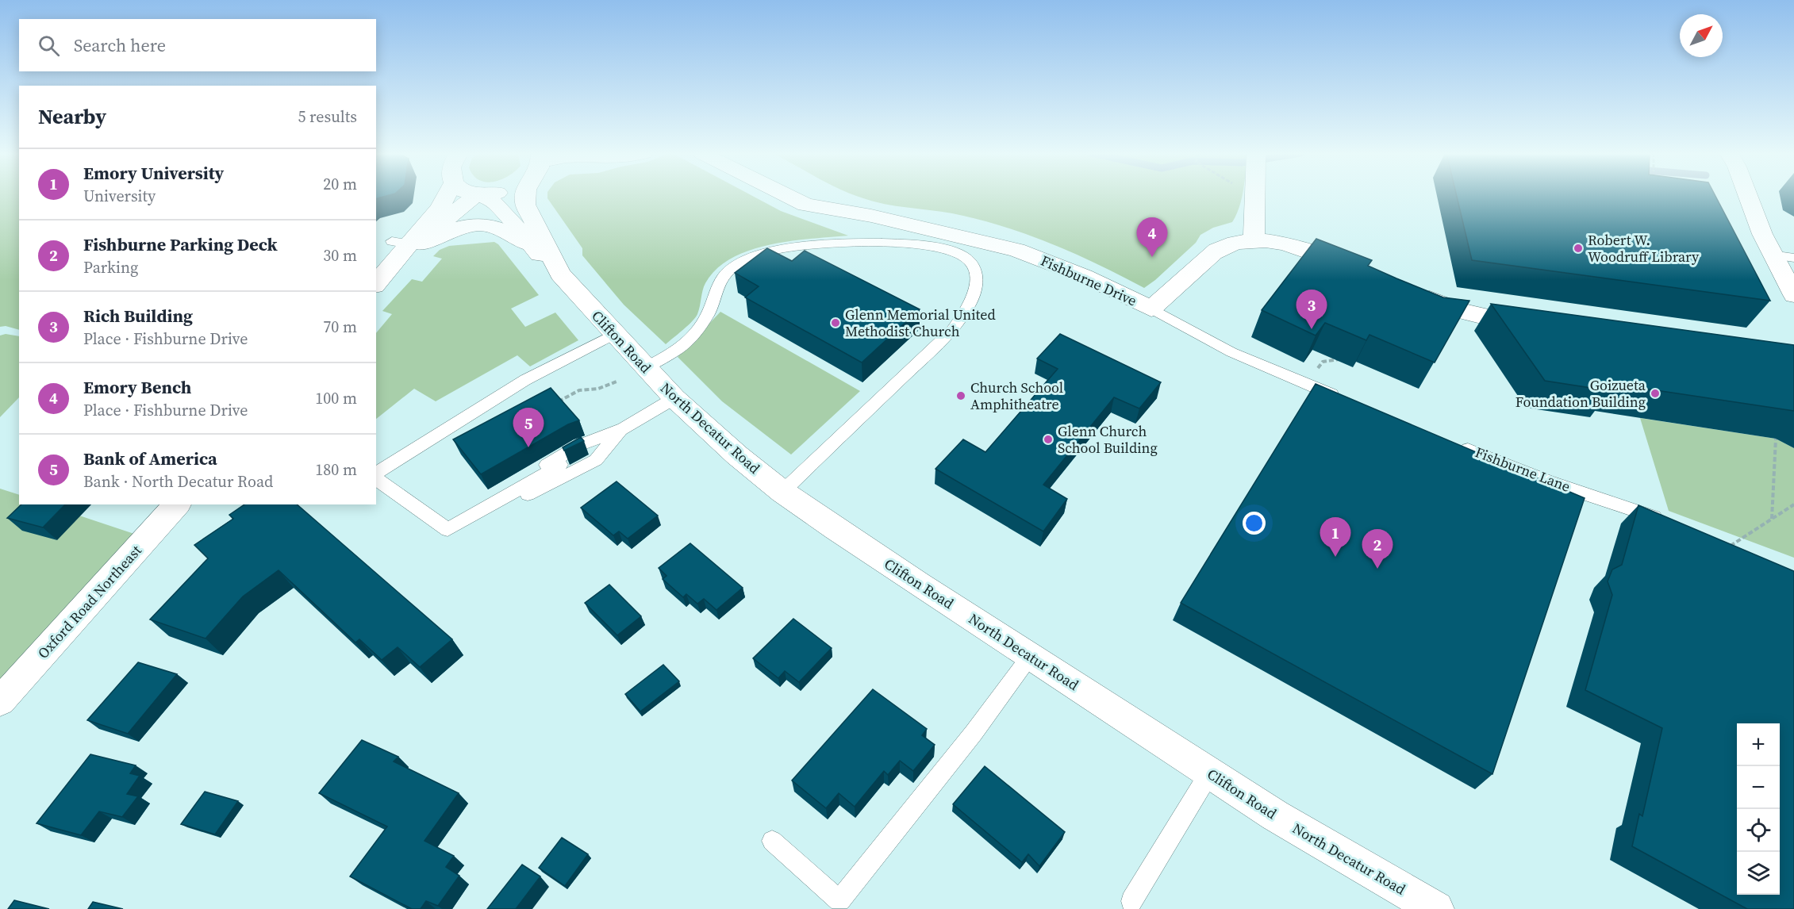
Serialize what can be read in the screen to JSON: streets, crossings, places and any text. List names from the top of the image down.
{
  "streets": {
    "street": ["Fishburne Drive", "Clifton Road", "Oxford Road Northeast"],
    "lane": ["Fishburne Lane"]
  },
  "places": [
    "Robert W. Woodruff Library",
    "Glenn Memorial United Methodist Church",
    "Goizueta Foundation Building",
    "Church School Amphitheatre",
    "Glenn Church School Building"
  ],
  "north": "top right",
  "page": {
    "search": "Search here",
    "heading": ["Nearby", "5 results"],
    "list": [
      {
        "mark": "1",
        "name": "Emory University",
        "note": "University",
        "value": "20 m"
      },
      {
        "mark": "2",
        "name": "Fishburne Parking Deck",
        "note": "Parking",
        "value": "30 m"
      },
      {
        "mark": "3",
        "name": "Rich Building",
        "note": "Place · Fishburne Drive",
        "value": "70 m"
      },
      {
        "mark": "4",
        "name": "Emory Bench",
        "note": "Place · Fishburne Drive",
        "value": "100 m"
      },
      {
        "mark": "5",
        "name": "Bank of America",
        "note": "Bank · North Decatur Road",
        "value": "180 m"
      }
    ],
    "pins": [
      "4",
      "3",
      "5",
      "1",
      "2"
    ],
    "map_buttons": ["+", "−"]
  }
}
